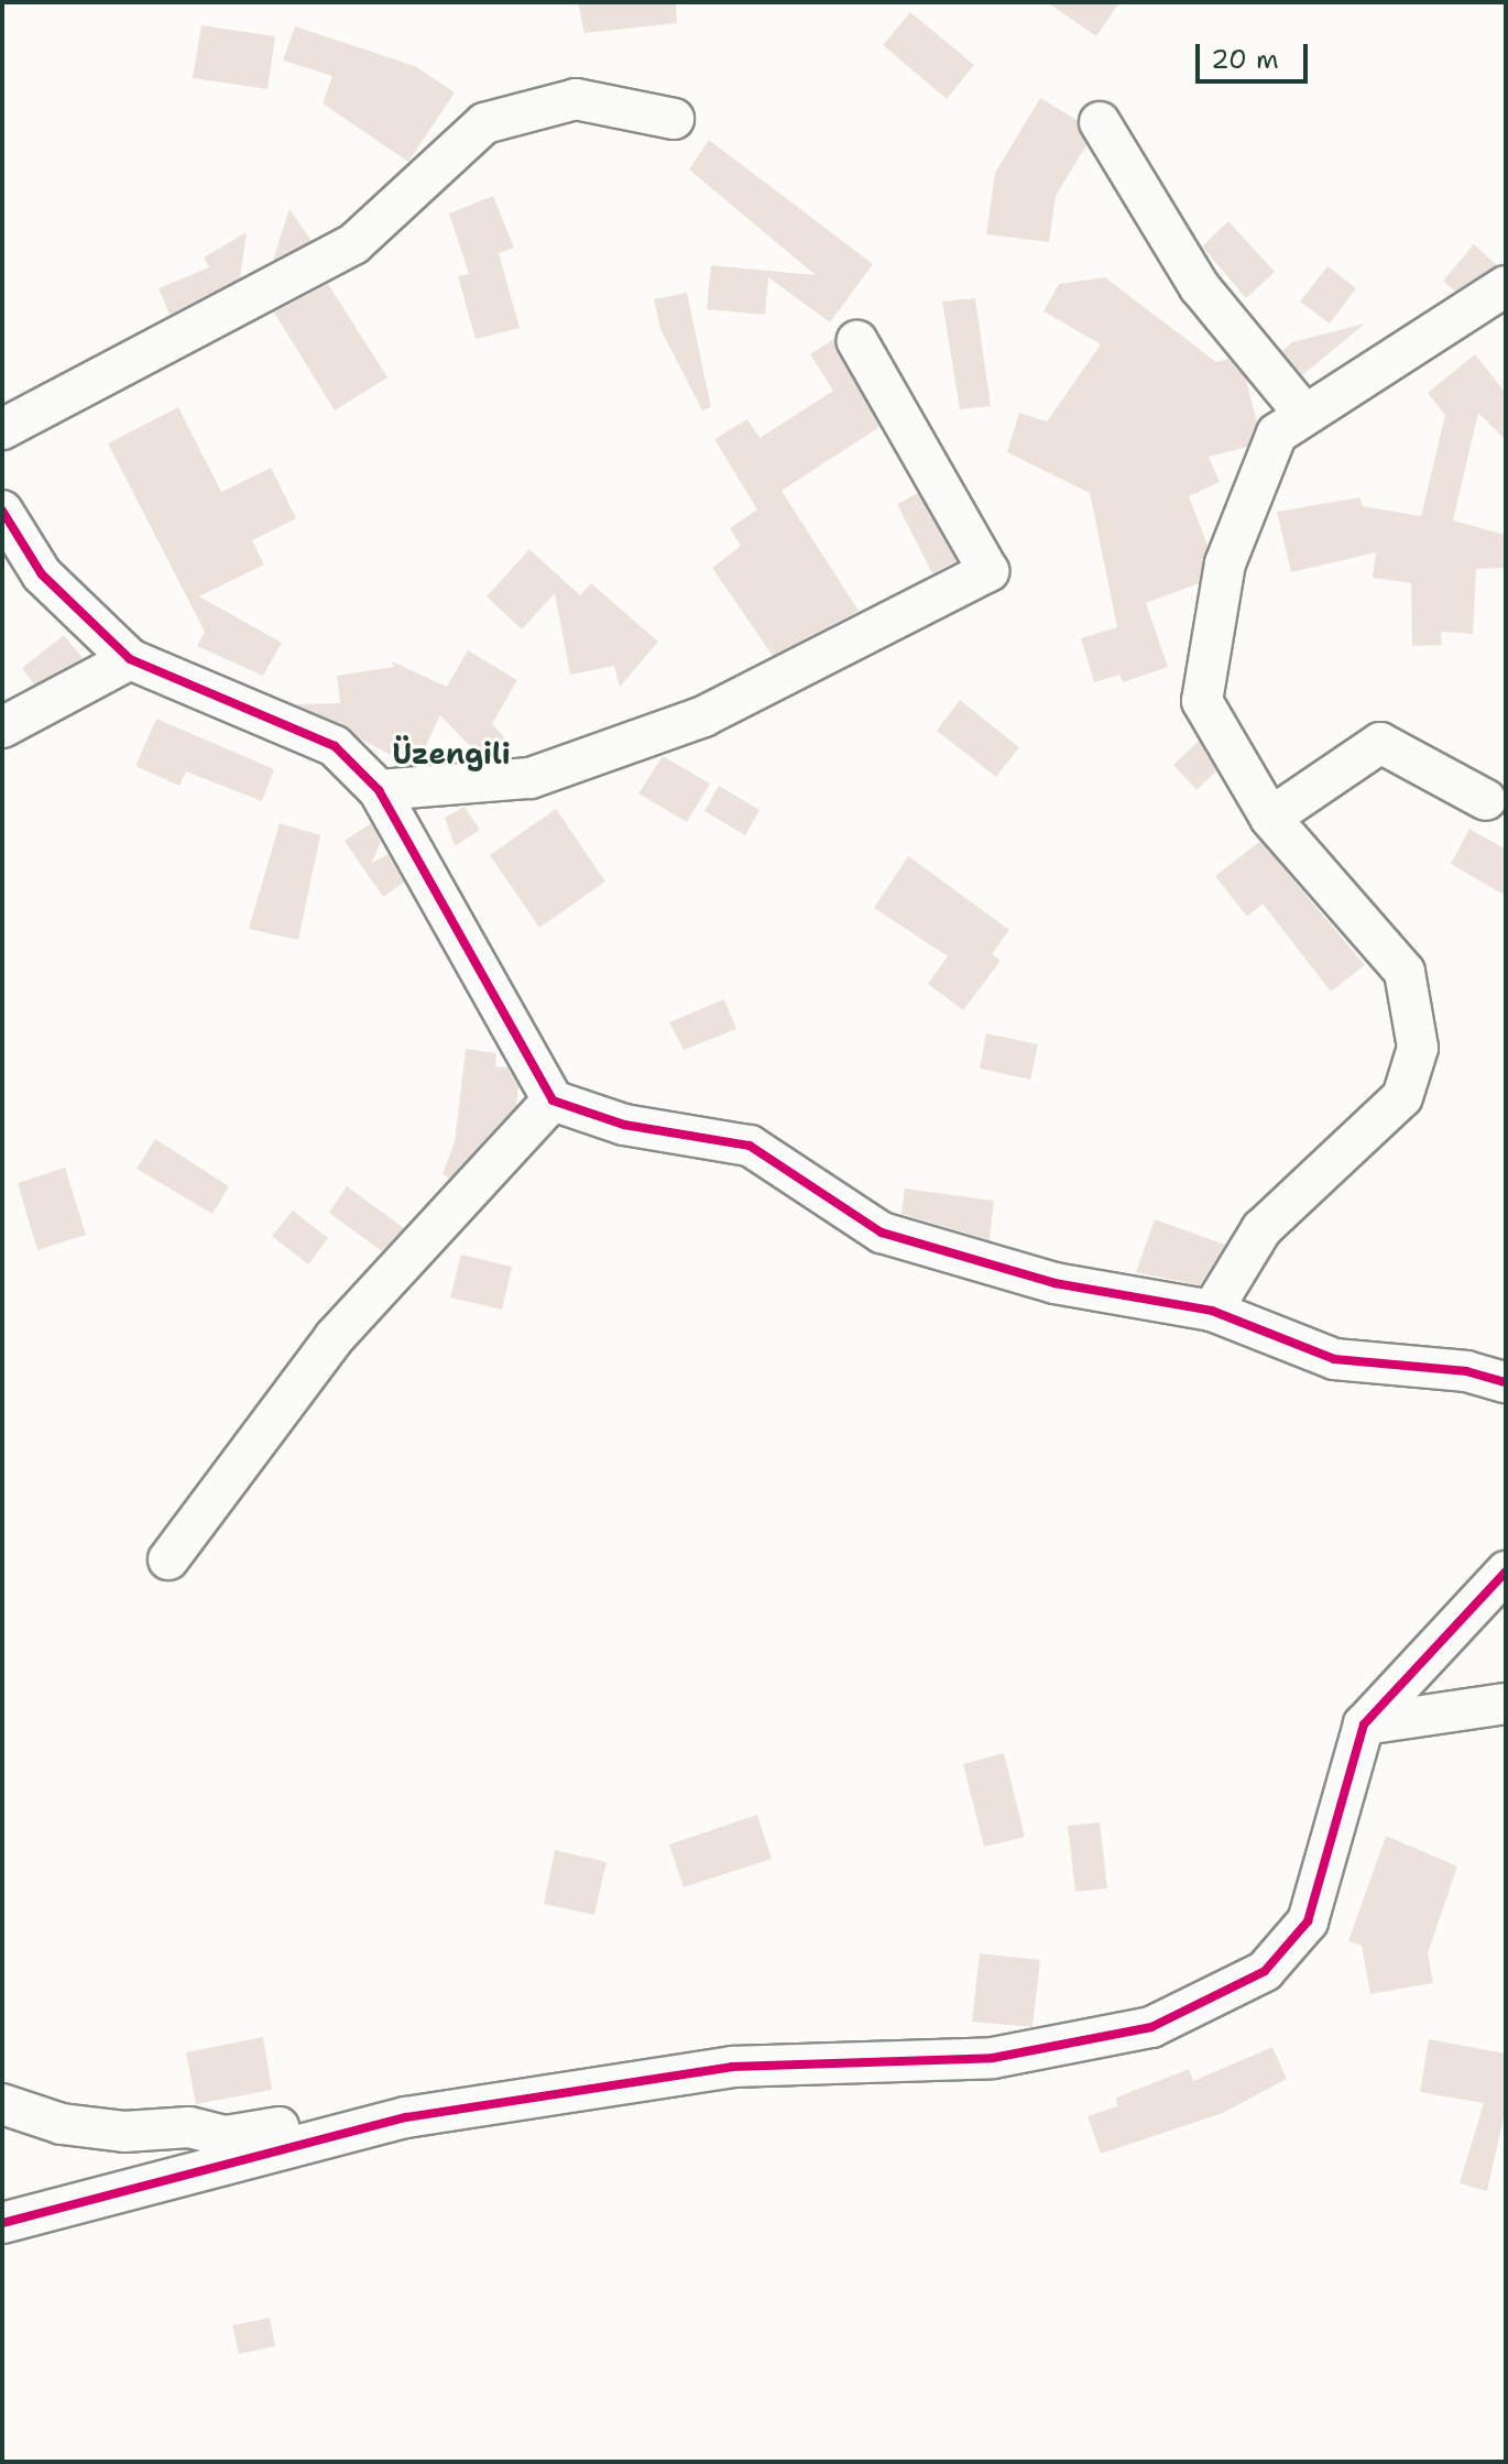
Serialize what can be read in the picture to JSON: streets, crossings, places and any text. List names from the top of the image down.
{
  "districts": ["Üzengili"],
  "scale_bar": "20 m"
}
